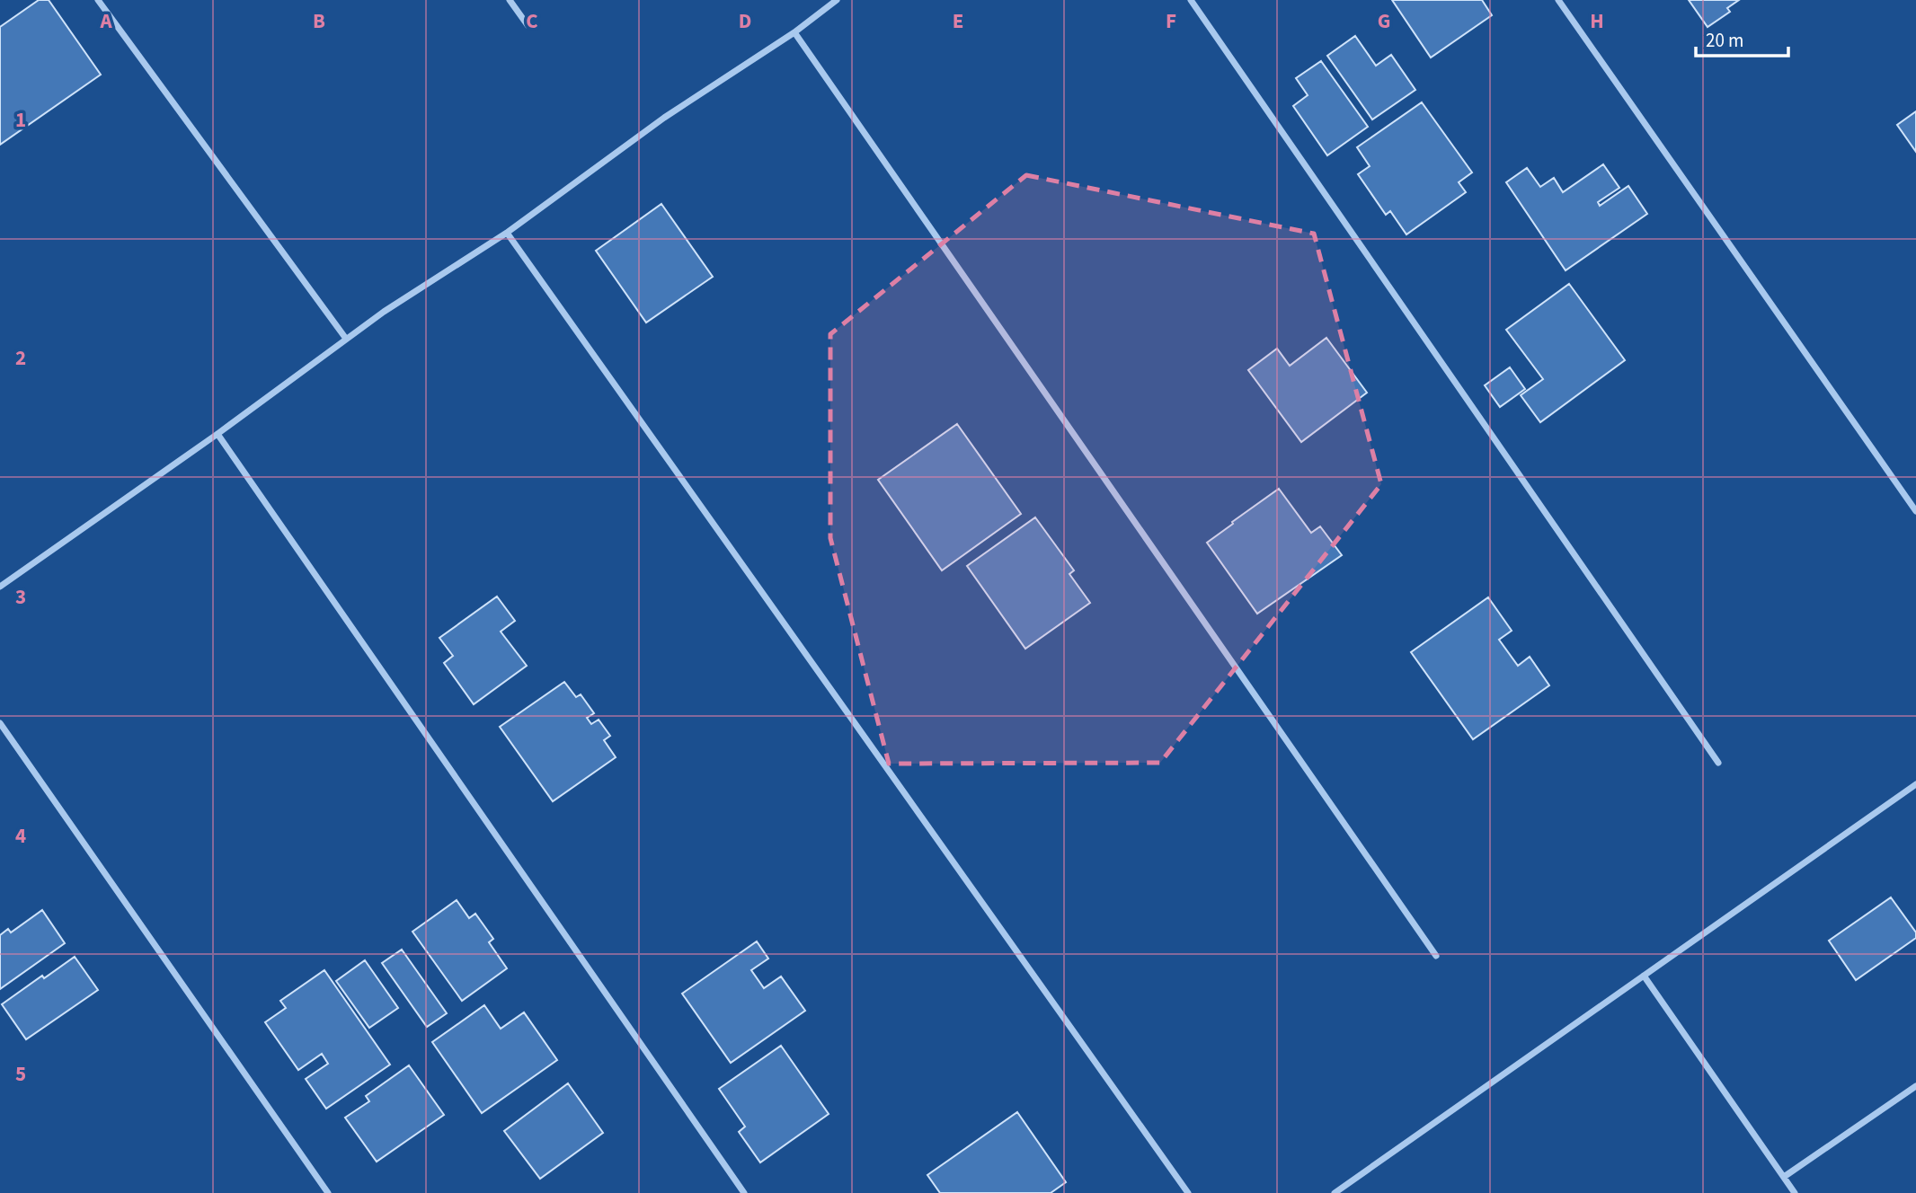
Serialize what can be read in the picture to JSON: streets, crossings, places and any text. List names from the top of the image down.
{
  "scale_bar": "20 m",
  "grid": {
    "columns": [
      "A",
      "B",
      "C",
      "D",
      "E",
      "F",
      "G",
      "H"
    ],
    "rows": [
      "1",
      "2",
      "3",
      "4",
      "5"
    ]
  }
}
